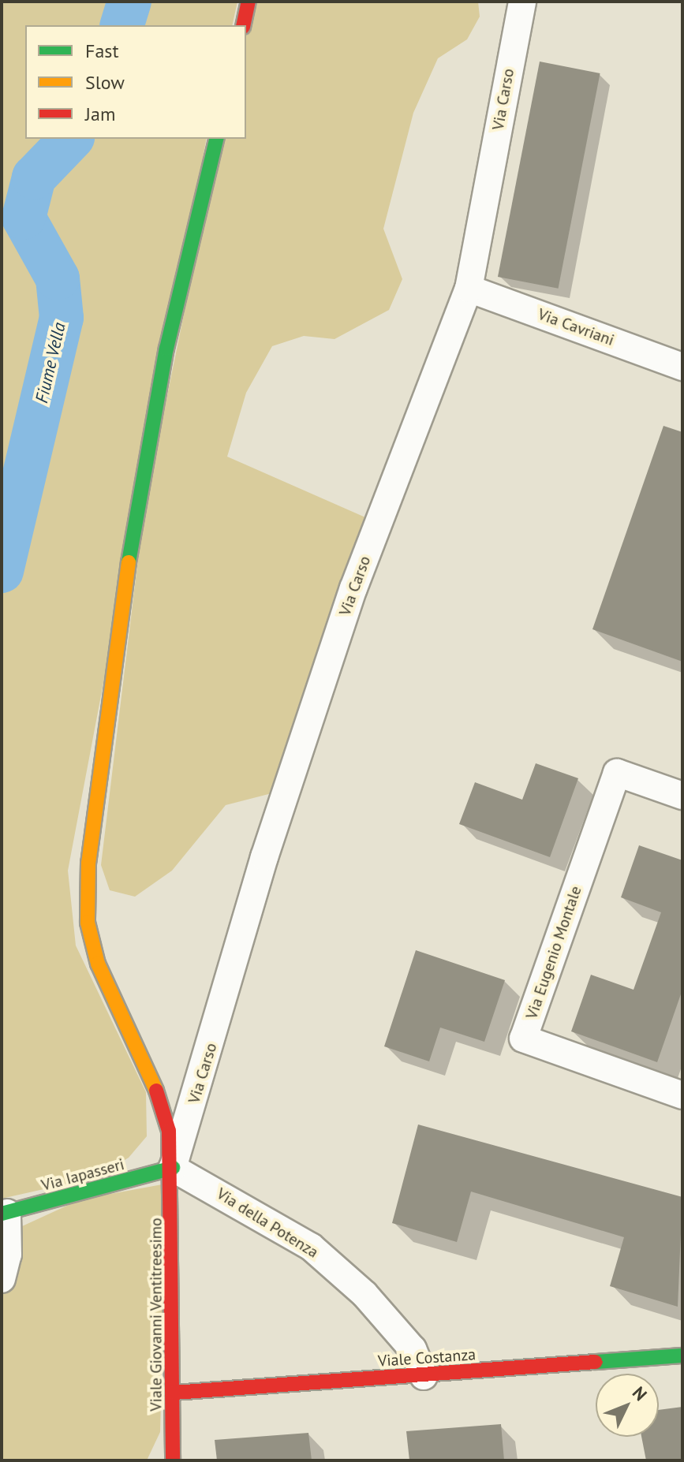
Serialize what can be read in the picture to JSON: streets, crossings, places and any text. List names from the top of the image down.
{
  "streets": {
    "street": [
      "Via Carso",
      "Via Cavriani",
      "Via Eugenio Montale",
      "Via Iapasseri",
      "Via della Potenza",
      "Viale Giovanni Ventitreesimo",
      "Viale Costanza"
    ]
  },
  "crossings": [
    ["Via Carso", "Via Cavriani"],
    ["Via Carso", "Via Iapasseri"],
    ["Via Carso", "Via della Potenza"],
    ["Via Carso", "Viale Giovanni Ventitreesimo"],
    ["Via Iapasseri", "Via della Potenza"],
    ["Via Iapasseri", "Viale Giovanni Ventitreesimo"],
    ["Via della Potenza", "Viale Giovanni Ventitreesimo"],
    ["Via della Potenza", "Viale Costanza"],
    ["Viale Giovanni Ventitreesimo", "Viale Costanza"]
  ],
  "water": ["Fiume Vella"],
  "legend": ["Fast", "Slow", "Jam"],
  "north": "top right"
}
